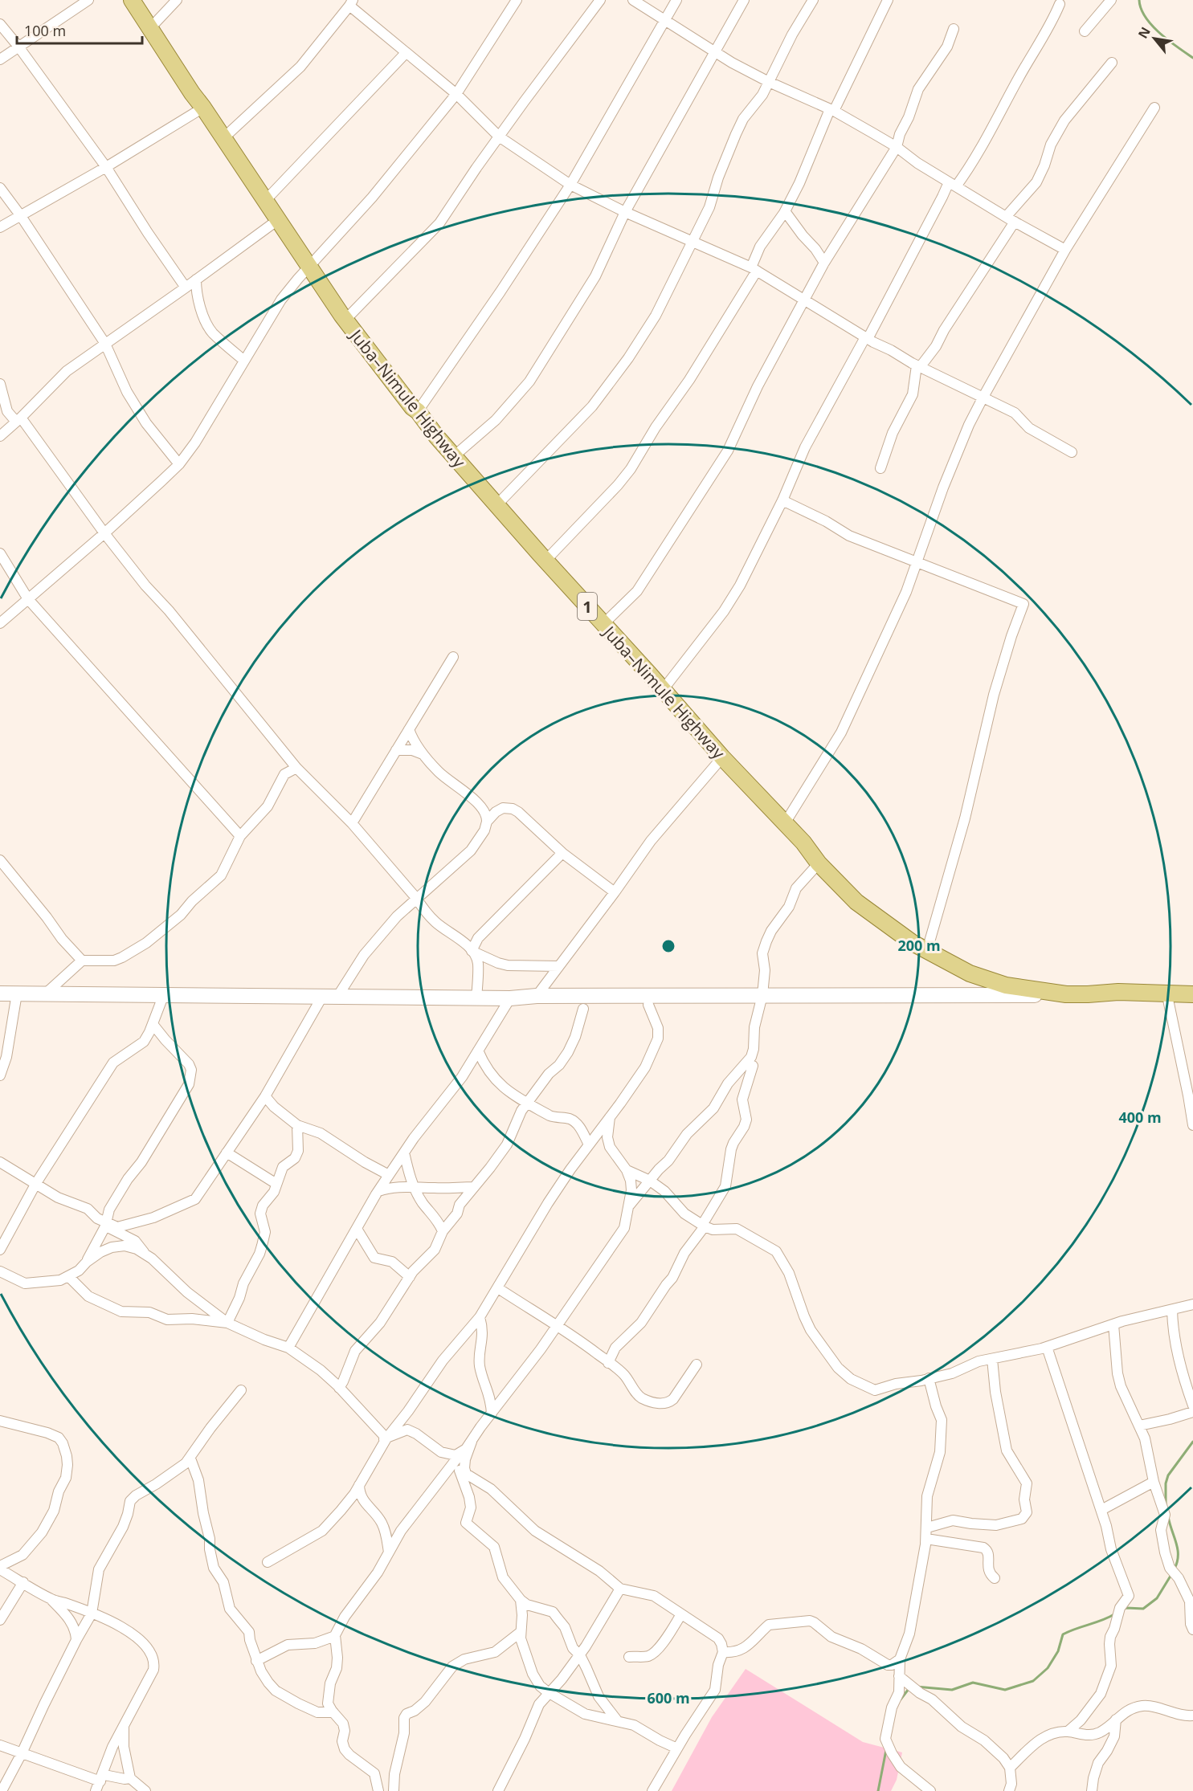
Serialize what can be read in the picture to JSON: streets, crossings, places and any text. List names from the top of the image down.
{
  "streets": {
    "main road": ["Juba–Nimule Highway", "1"]
  },
  "scale_bar": "100 m",
  "north": "top left",
  "rings": ["200 m", "400 m", "600 m"]
}
